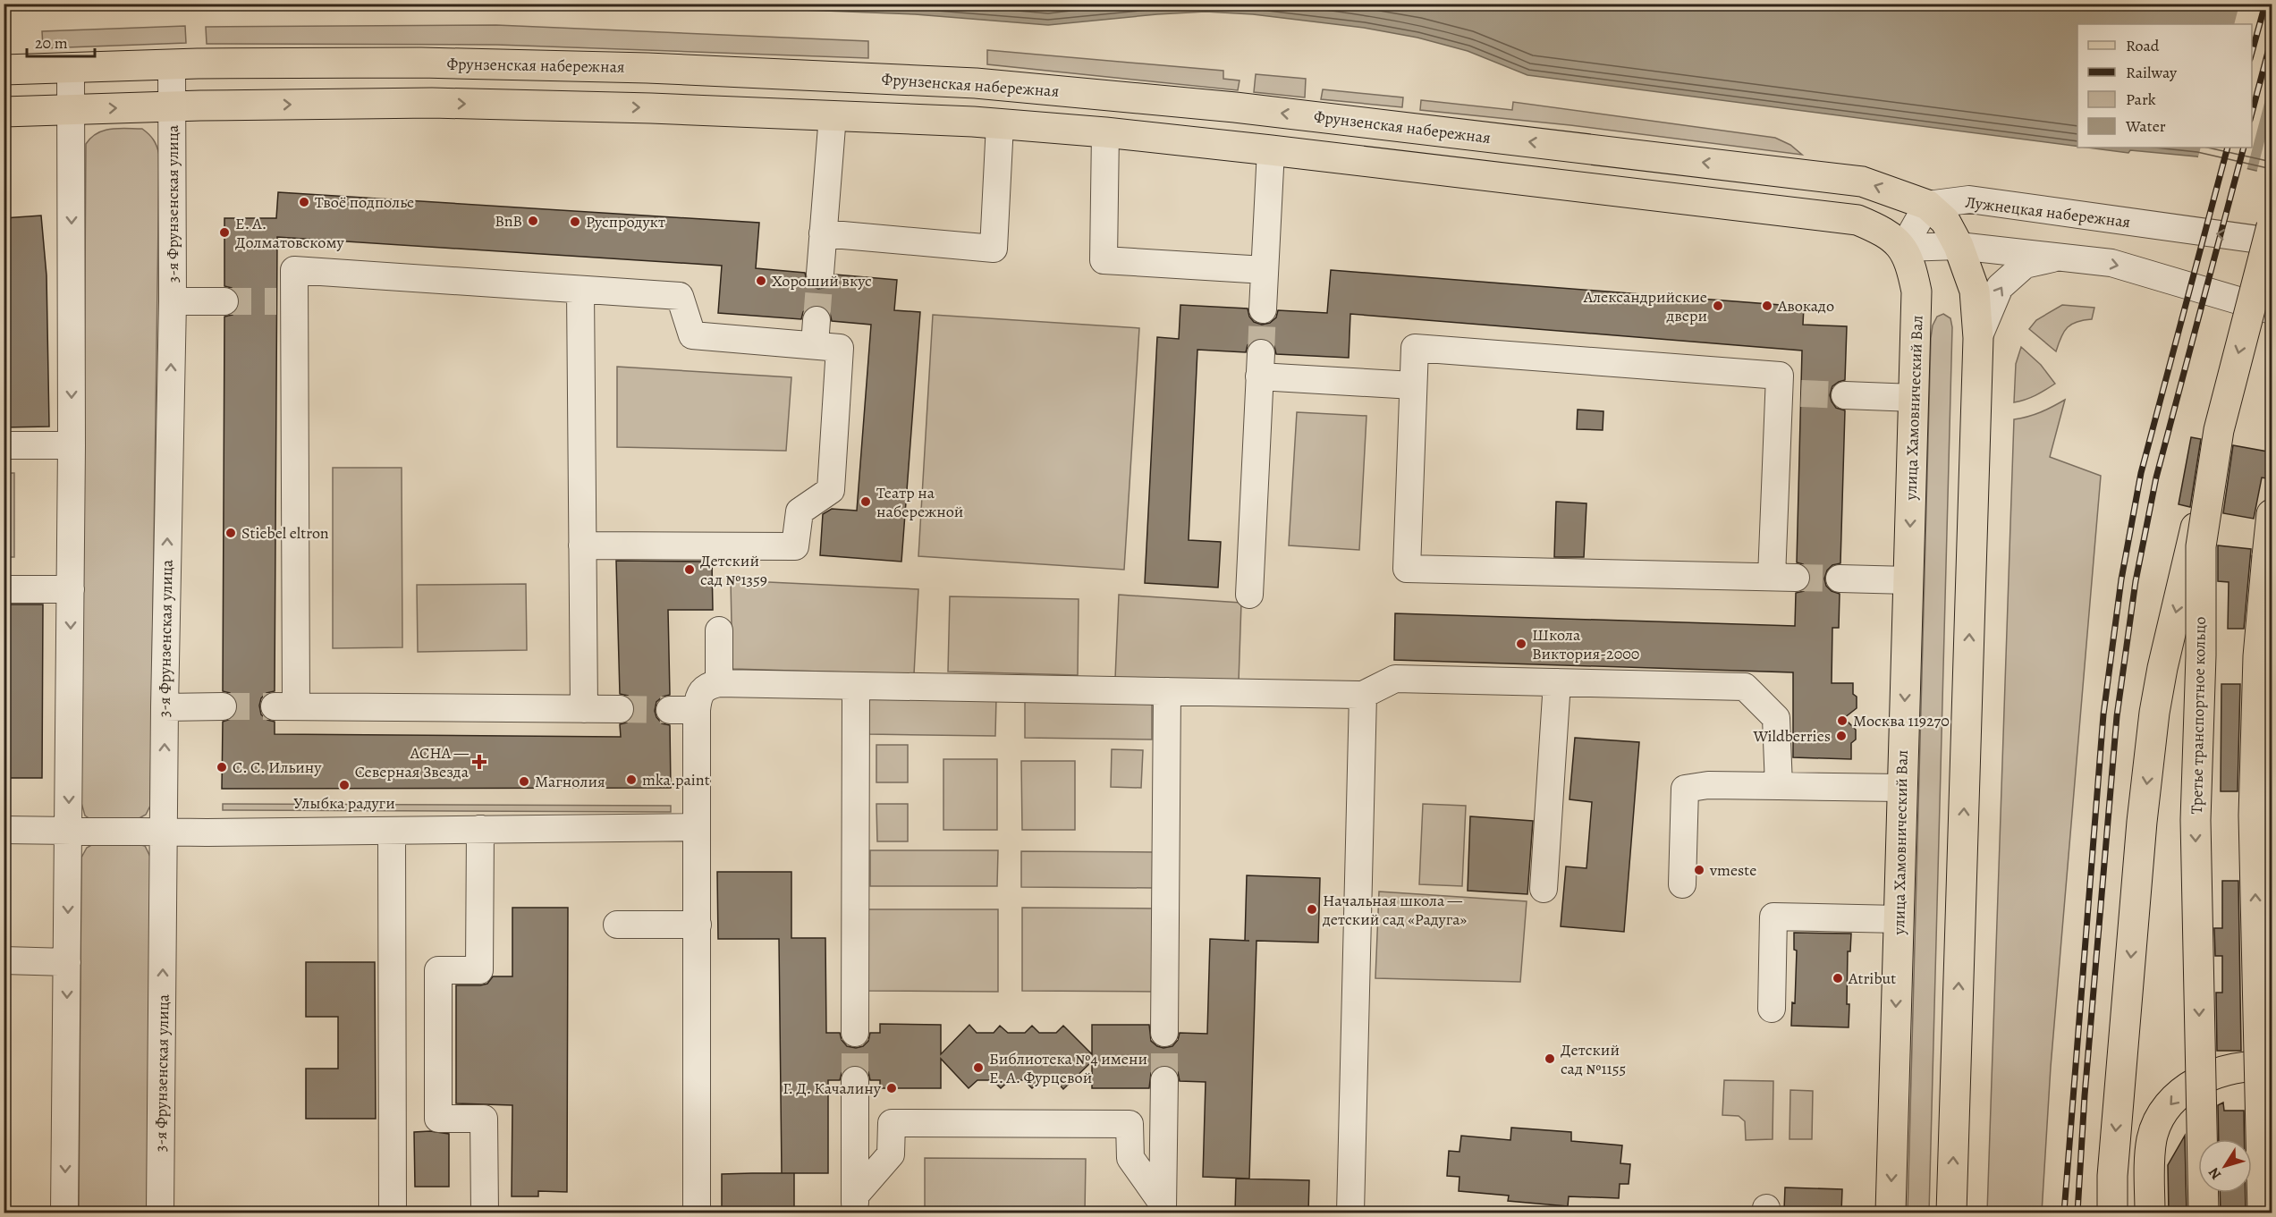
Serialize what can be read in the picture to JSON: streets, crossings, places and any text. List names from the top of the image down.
{
  "streets": {
    "main road": ["Фрунзенская набережная", "улица Хамовнический Вал", "Третье транспортное кольцо"],
    "street": ["3-я Фрунзенская улица", "Лужнецкая набережная"]
  },
  "crossings": [
    ["Фрунзенская набережная", "3-я Фрунзенская улица"],
    ["Фрунзенская набережная", "Лужнецкая набережная"]
  ],
  "places": {
    "other": [
      "Твоё подполье",
      "BnB",
      "Руспродукт",
      "Е. А. Долматовскому",
      "Хороший вкус",
      "Александрийские двери",
      "Авокадо",
      "Театр на набережной",
      "Stiebel eltron",
      "Детский сад №1359",
      "Школа Виктория-2000",
      "Москва 119270",
      "Wildberries",
      "С. С. Ильину",
      "mka.paint",
      "Магнолия",
      "Улыбка радуги",
      "vmeste",
      "Начальная школа — детский сад «Радуга»",
      "Atribut",
      "Детский сад №1155",
      "Библиотека №4 имени Е. А. Фурцевой",
      "Г. Д. Качалину"
    ],
    "health": ["АСНА — Северная Звезда"]
  },
  "legend": [
    "Road",
    "Railway",
    "Park",
    "Water"
  ],
  "scale_bar": "20 m",
  "north": "bottom left"
}
